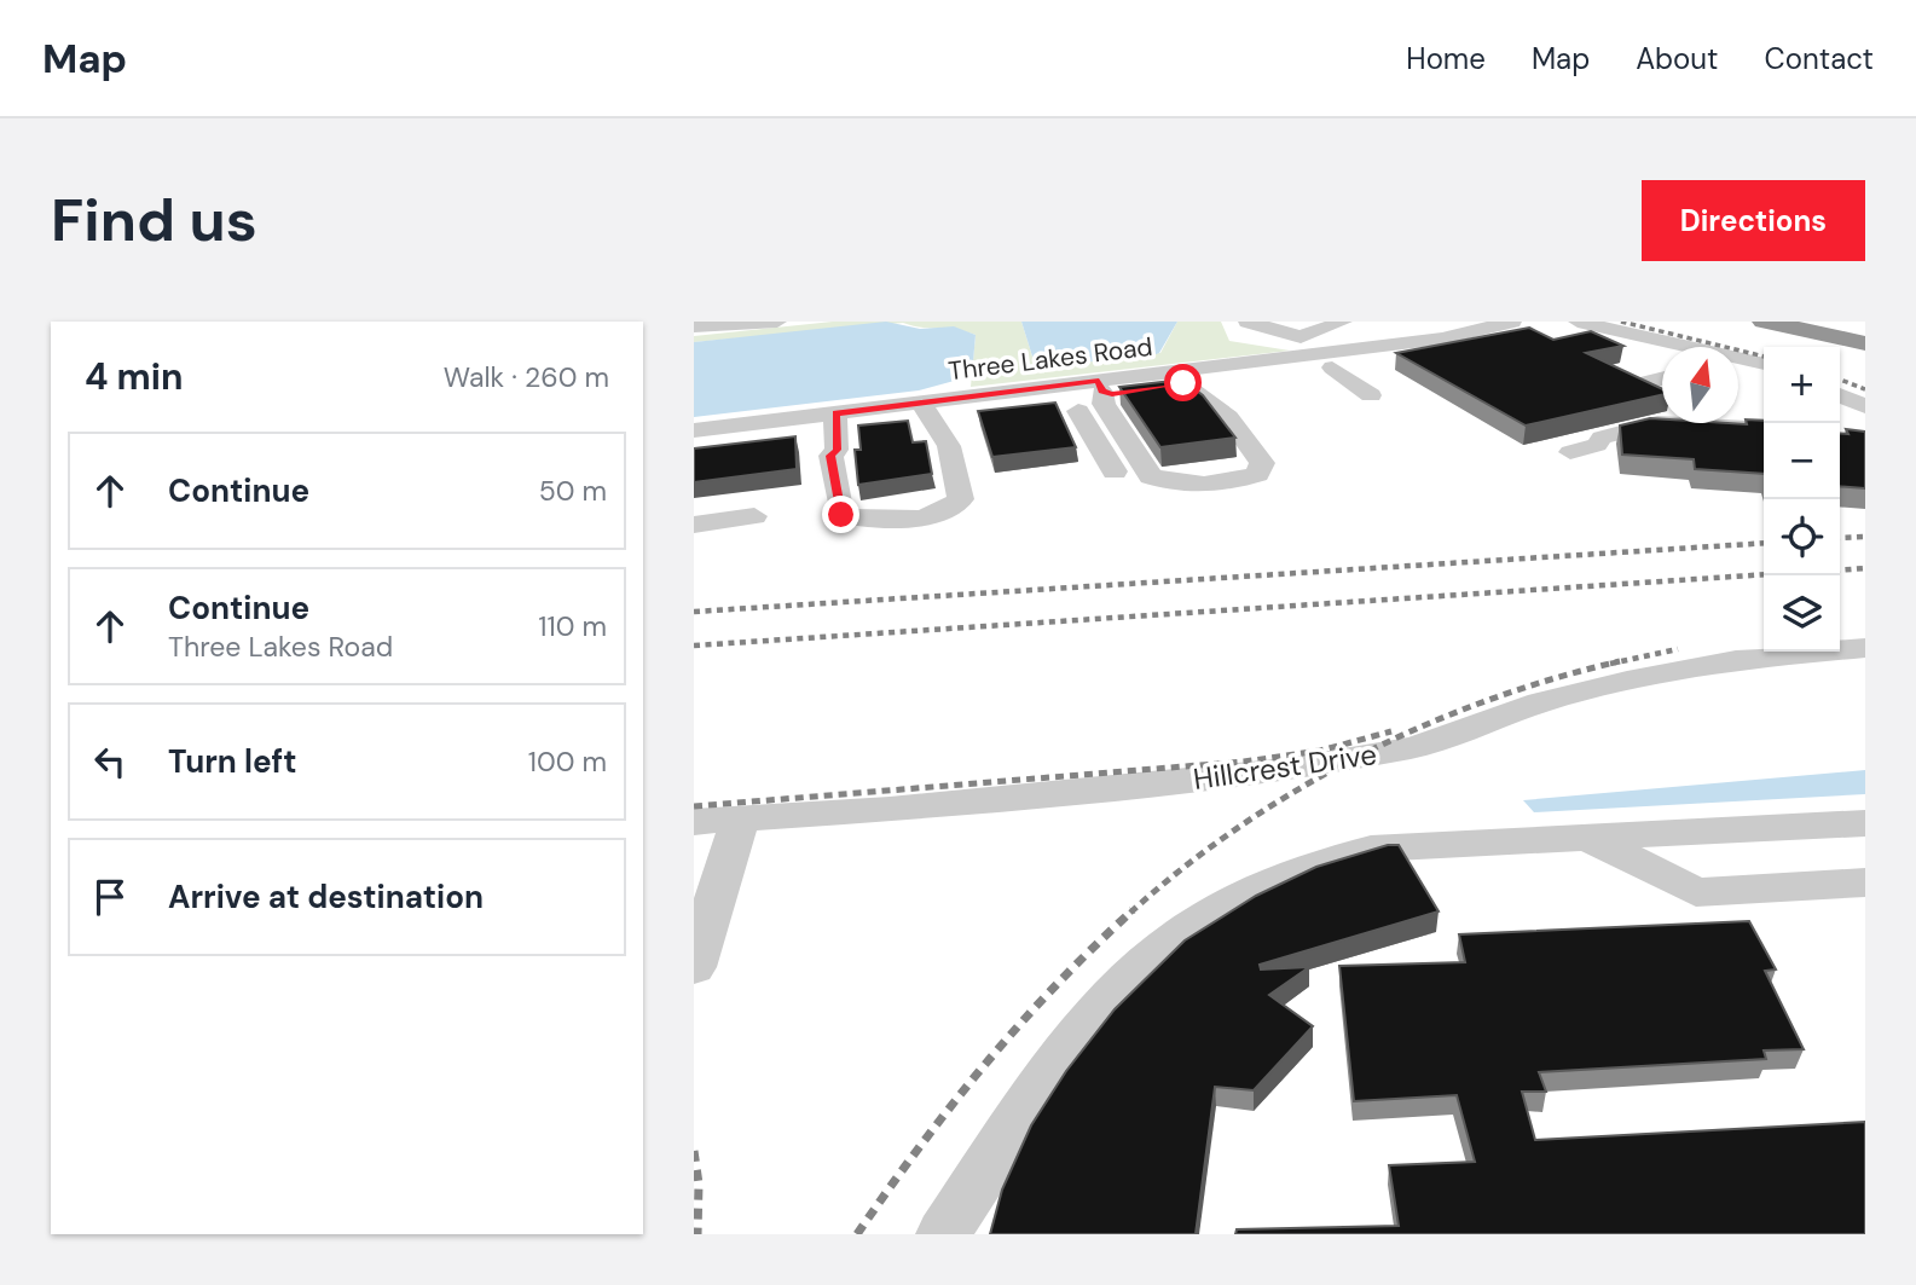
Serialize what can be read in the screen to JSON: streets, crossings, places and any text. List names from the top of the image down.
{
  "streets": {
    "street": ["Three Lakes Road", "Hillcrest Drive"]
  },
  "north": "top",
  "page": {
    "header": "Map",
    "nav": [
      "Home",
      "Map",
      "About",
      "Contact"
    ],
    "buttons": "Directions",
    "title": "Find us",
    "heading": ["4 min", "Walk · 260 m"],
    "map_buttons": ["+", "−"],
    "list": [
      ["Continue", "50 m"],
      ["Continue", "Three Lakes Road", "110 m"],
      ["Turn left", "100 m"],
      "Arrive at destination"
    ]
  }
}
